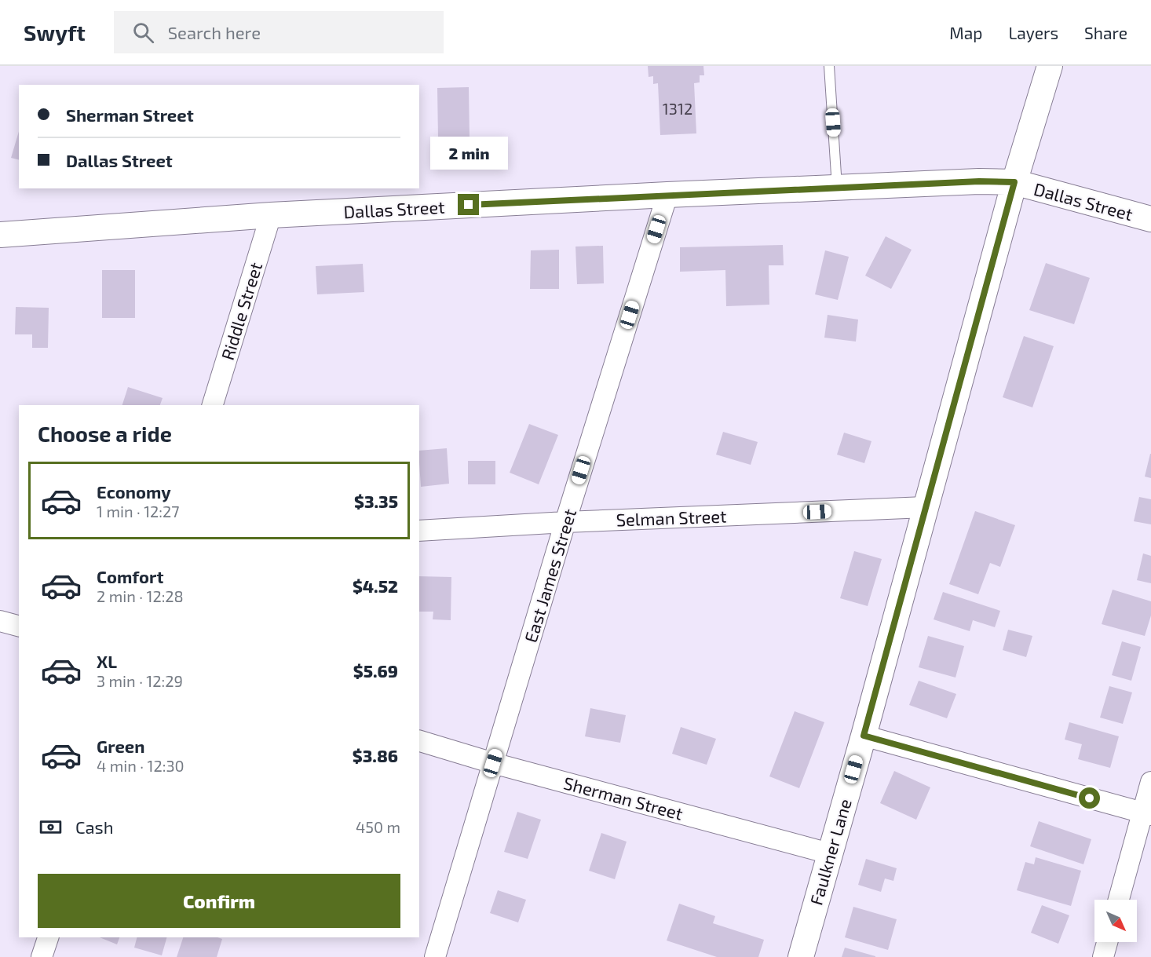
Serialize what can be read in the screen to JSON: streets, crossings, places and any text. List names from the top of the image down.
{
  "streets": {
    "street": [
      "Dallas Street",
      "Riddle Street",
      "Selman Street",
      "East James Street",
      "Sherman Street",
      "Faulkner Lane"
    ]
  },
  "crossings": [
    ["Dallas Street", "Riddle Street"],
    ["Dallas Street", "East James Street"],
    ["Dallas Street", "Faulkner Lane"],
    ["Selman Street", "East James Street"],
    ["Selman Street", "Faulkner Lane"],
    ["East James Street", "Sherman Street"],
    ["Sherman Street", "Faulkner Lane"]
  ],
  "house_numbers": ["1312"],
  "north": "bottom right",
  "page": {
    "header": "Swyft",
    "search": "Search here",
    "nav": ["Map", "Layers", "Share"],
    "banner": ["Sherman Street", "Dallas Street"],
    "bubble": "2 min",
    "heading": "Choose a ride",
    "list": [
      {
        "name": "Economy",
        "note": "1 min · 12:27",
        "value": "$3.35"
      },
      {
        "name": "Comfort",
        "note": "2 min · 12:28",
        "value": "$4.52"
      },
      {
        "name": "XL",
        "note": "3 min · 12:29",
        "value": "$5.69"
      },
      {
        "name": "Green",
        "note": "4 min · 12:30",
        "value": "$3.86"
      }
    ],
    "pay": ["Cash", "450 m"],
    "buttons": "Confirm"
  }
}
